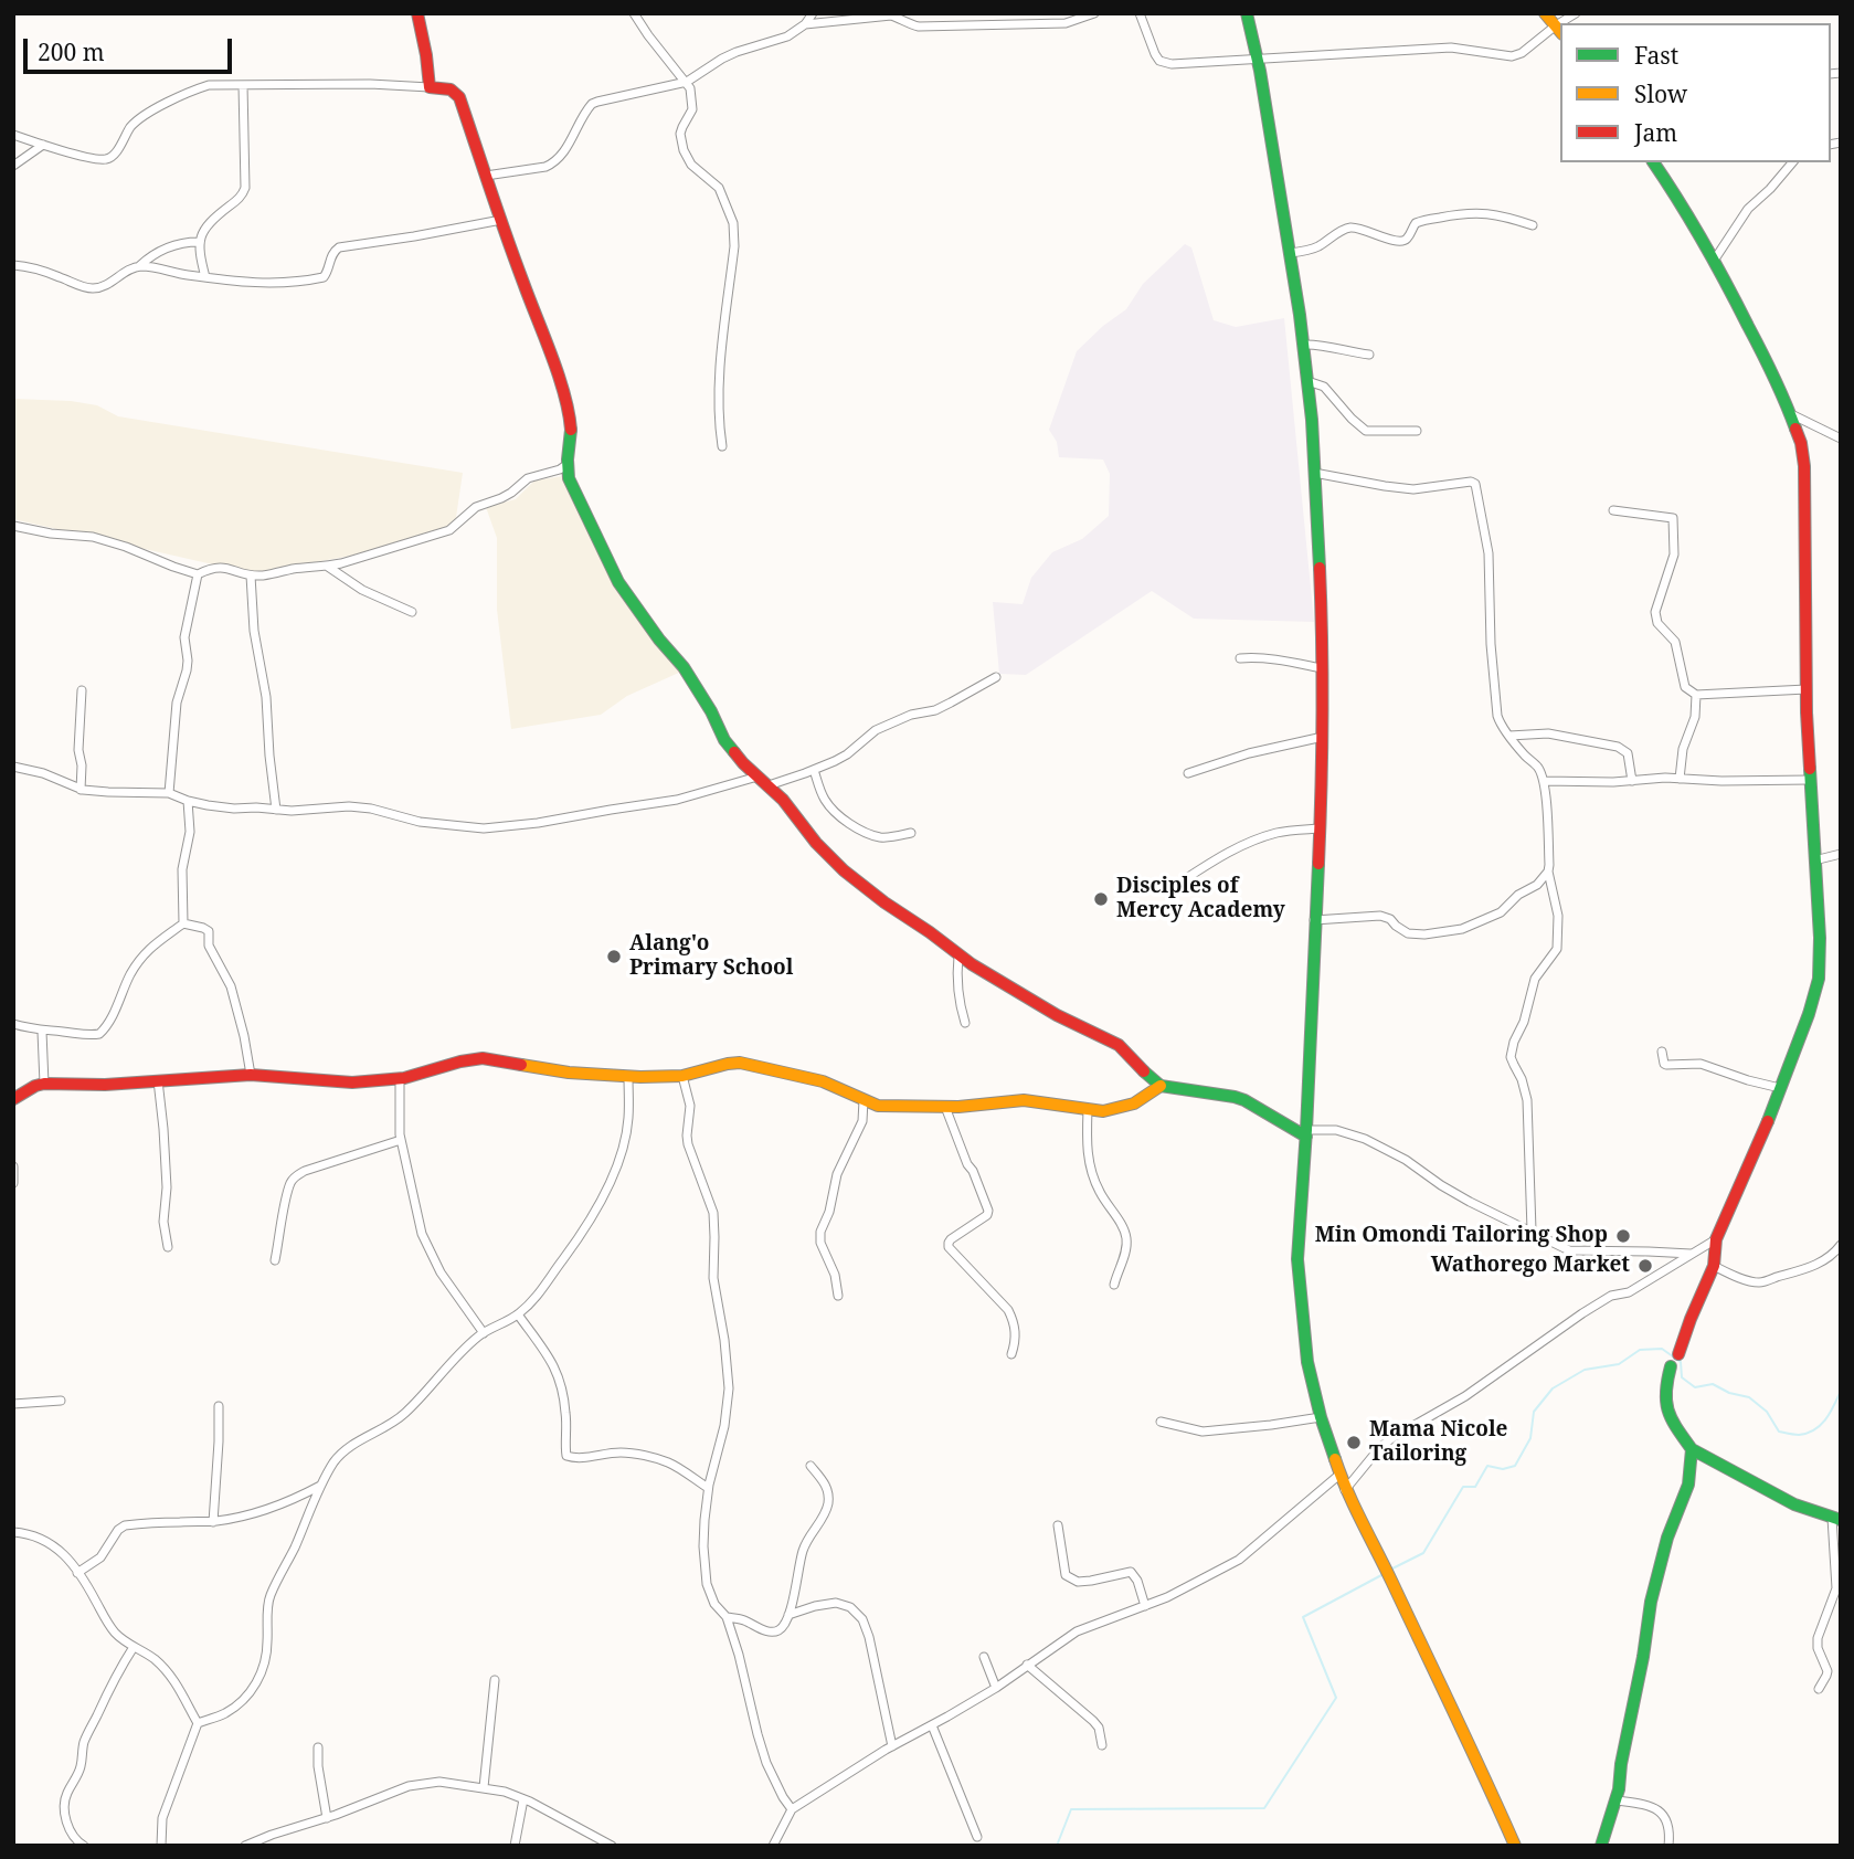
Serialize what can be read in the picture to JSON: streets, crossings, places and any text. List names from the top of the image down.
{
  "places": [
    "Disciples of Mercy Academy",
    "Alang'o Primary School",
    "Min Omondi Tailoring Shop",
    "Wathorego Market",
    "Mama Nicole Tailoring"
  ],
  "legend": ["Fast", "Slow", "Jam"],
  "scale_bar": "200 m"
}
